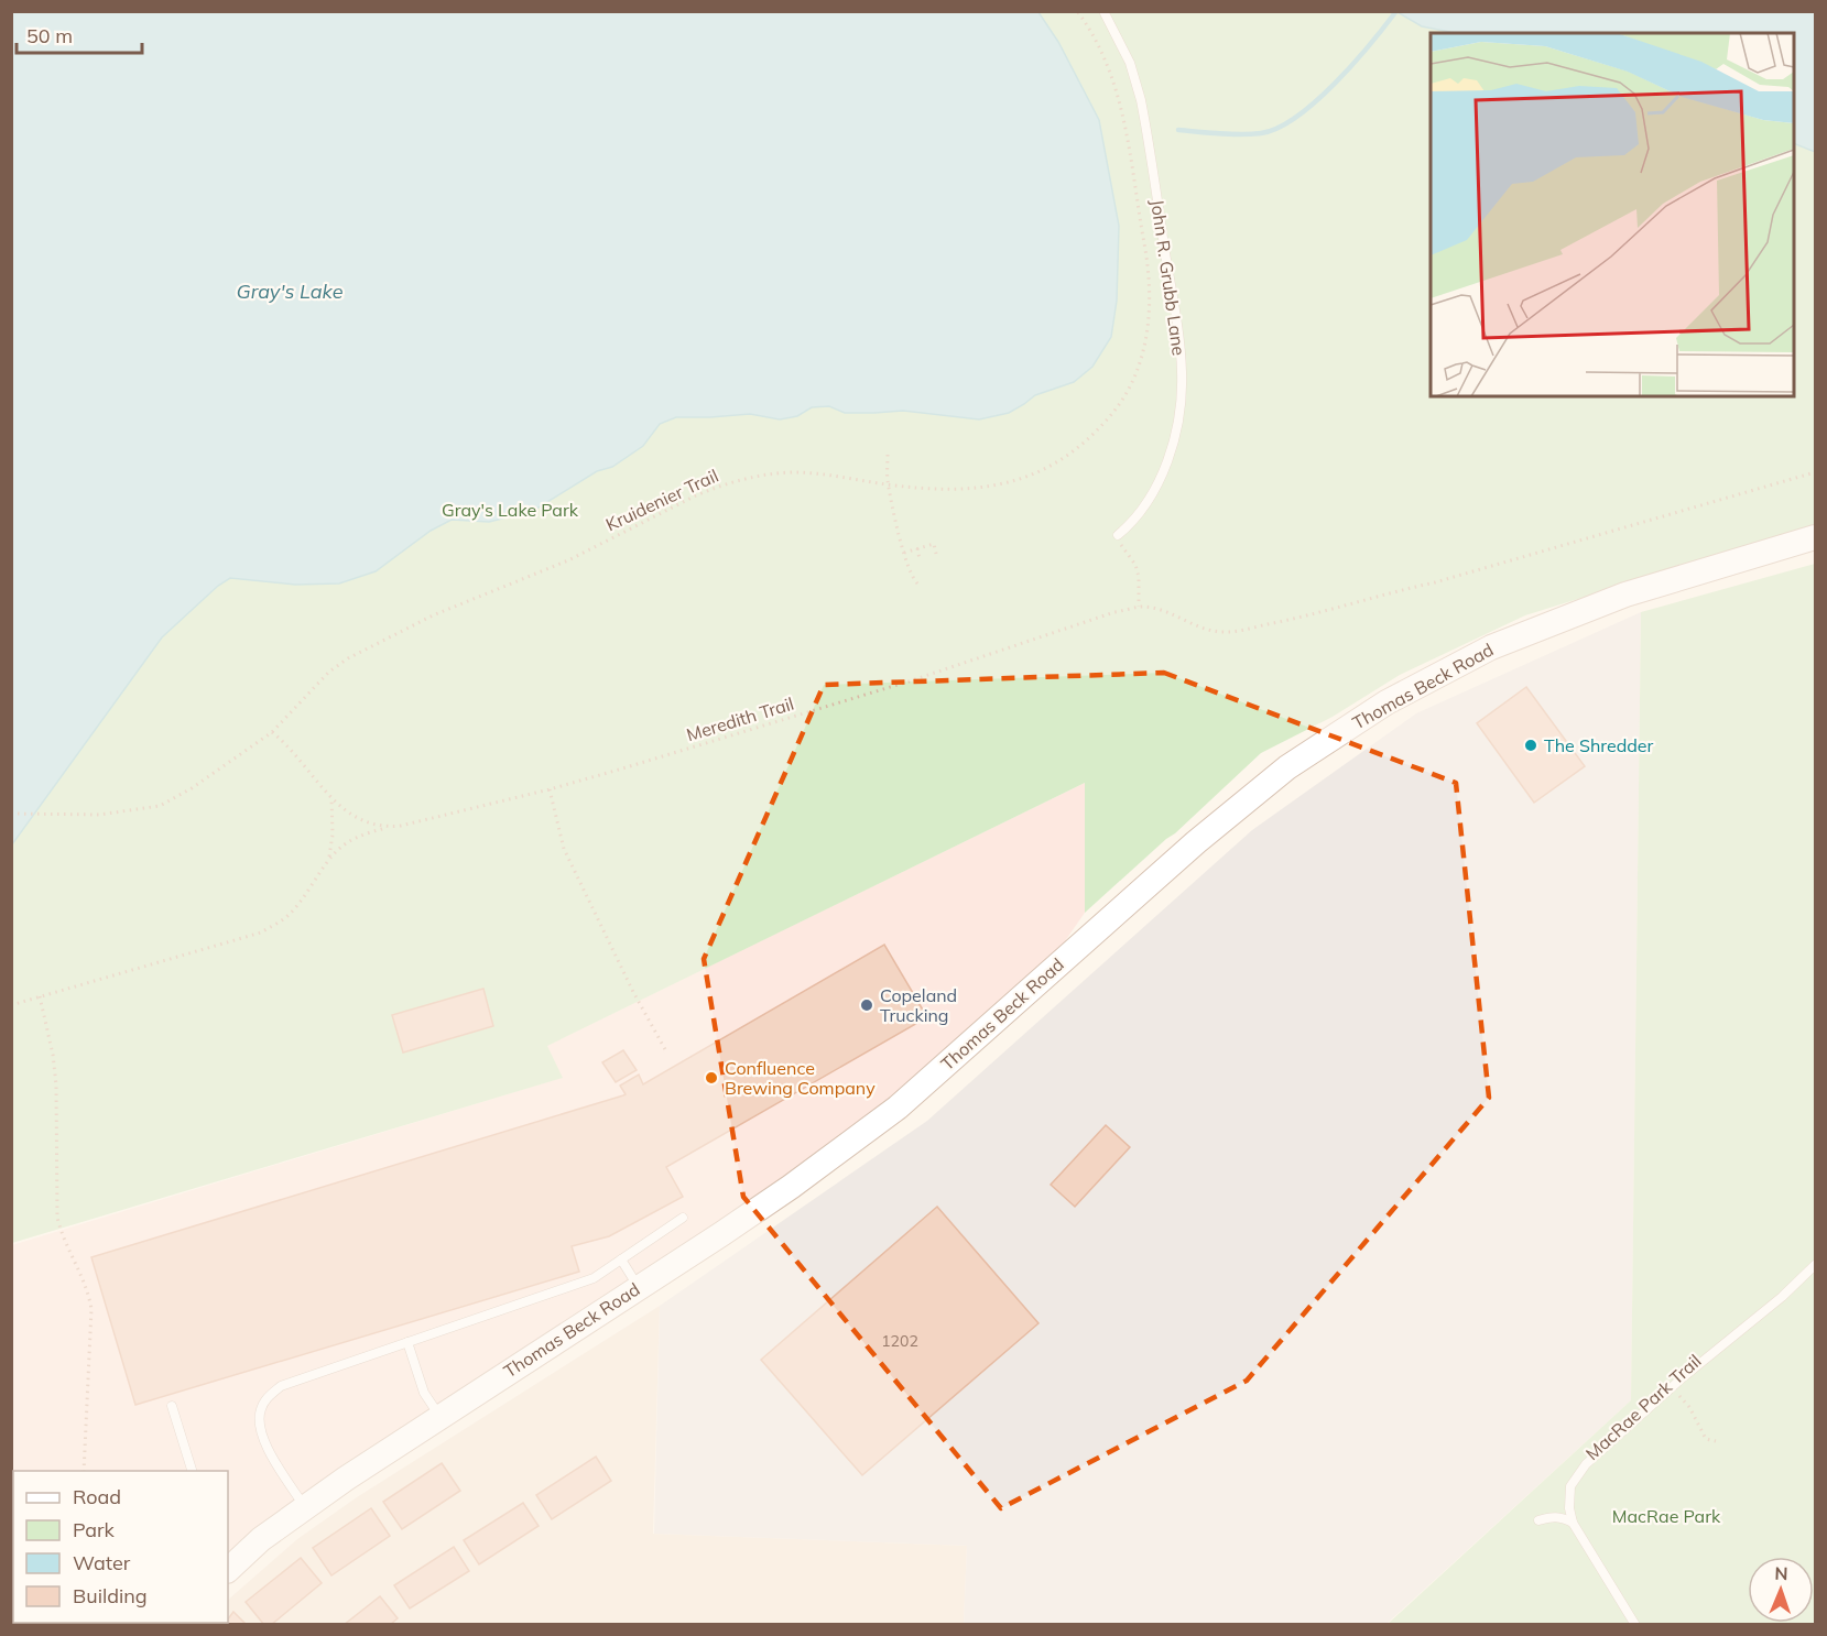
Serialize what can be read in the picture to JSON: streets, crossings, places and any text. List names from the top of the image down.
{
  "streets": {
    "main road": ["Thomas Beck Road"],
    "lane": ["John R. Grubb Lane"],
    "path": ["Kruidenier Trail", "Meredith Trail", "MacRae Park Trail"]
  },
  "crossings": [
    ["Kruidenier Trail", "Meredith Trail"]
  ],
  "water": ["Gray's Lake"],
  "parks": ["Gray's Lake Park", "MacRae Park"],
  "places": ["The Shredder", "Copeland Trucking", "Confluence Brewing Company"],
  "house_numbers": ["1202"],
  "legend": [
    "Road",
    "Park",
    "Water",
    "Building"
  ],
  "scale_bar": "50 m",
  "north": "top"
}
